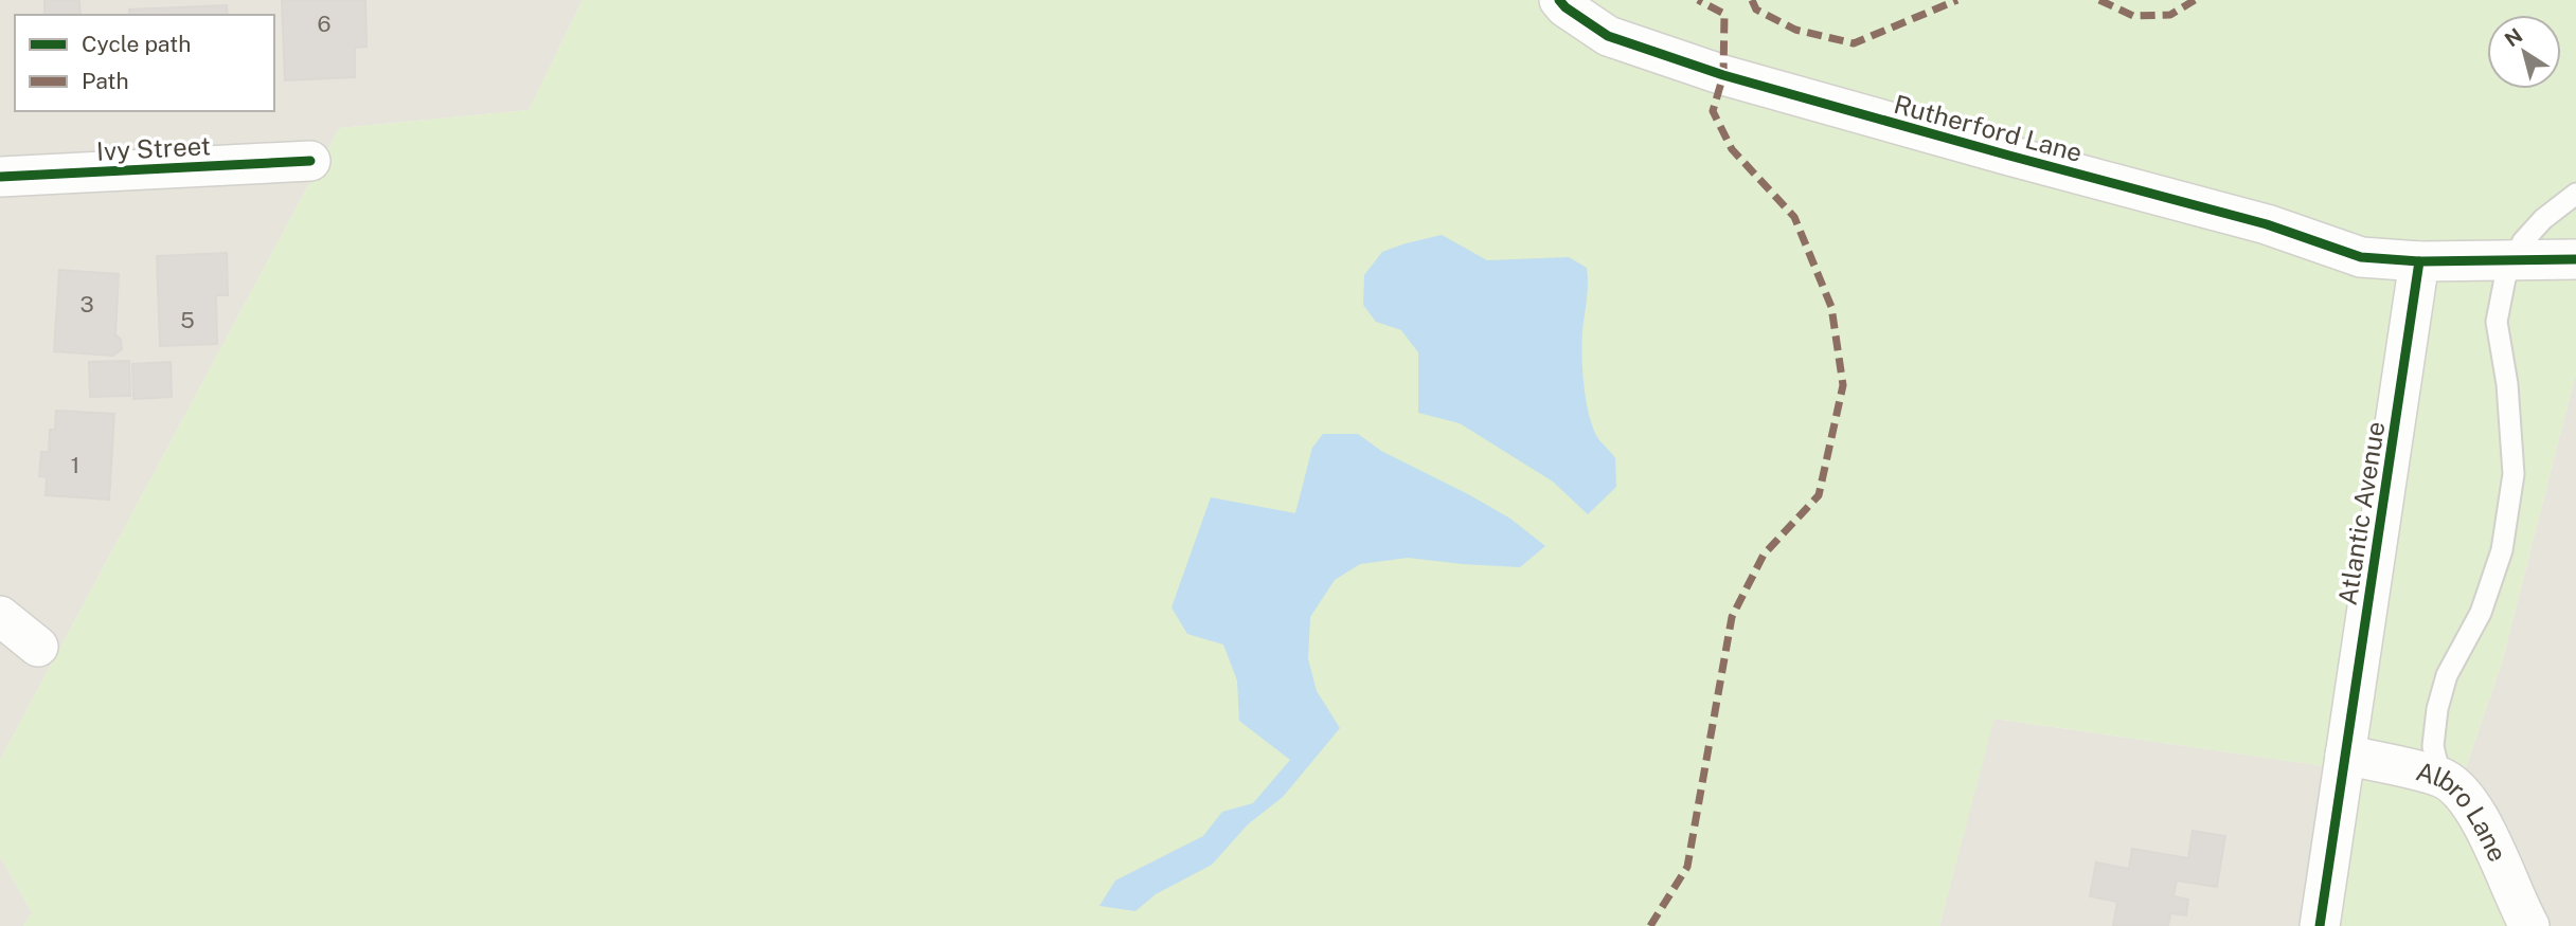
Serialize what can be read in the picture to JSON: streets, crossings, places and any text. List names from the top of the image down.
{
  "streets": {
    "street": [
      "Rutherford Lane",
      "Ivy Street",
      "Atlantic Avenue",
      "Albro Lane"
    ]
  },
  "crossings": [
    ["Rutherford Lane", "Atlantic Avenue"],
    ["Atlantic Avenue", "Albro Lane"]
  ],
  "house_numbers": [
    "6",
    "3",
    "5",
    "1"
  ],
  "legend": ["Cycle path", "Path"],
  "north": "top left"
}
